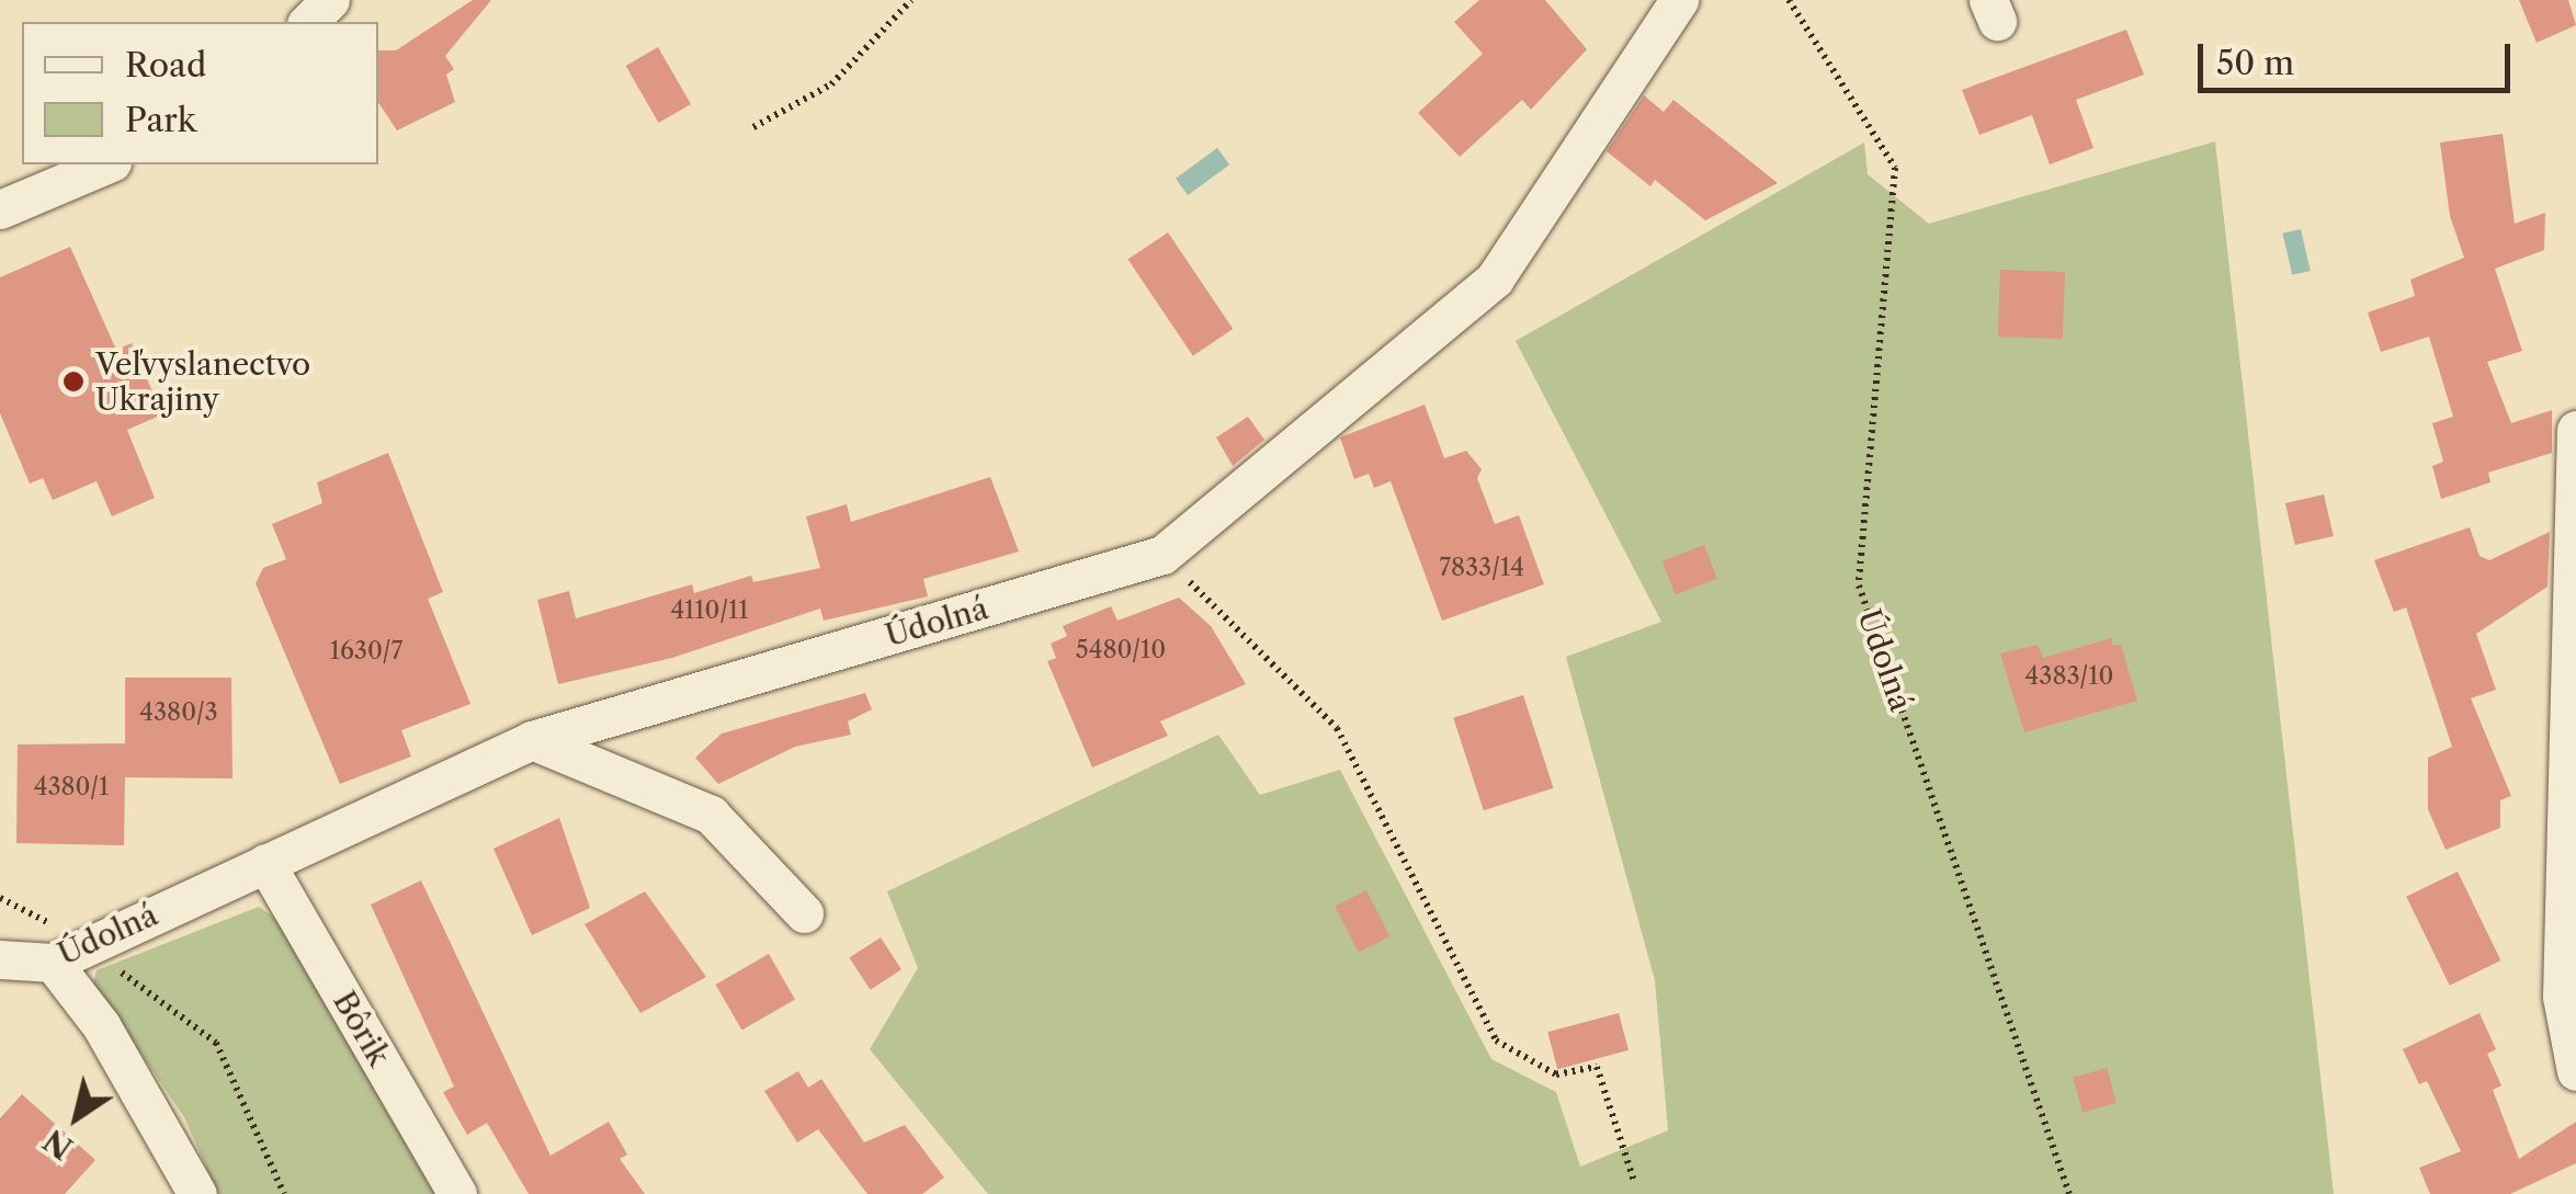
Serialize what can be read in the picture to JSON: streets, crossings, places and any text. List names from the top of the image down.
{
  "streets": {
    "street": ["Údolná", "Bôrik"]
  },
  "crossings": [
    ["Údolná", "Bôrik"]
  ],
  "places": ["Veľvyslanectvo Ukrajiny"],
  "house_numbers": [
    "7833/14",
    "4110/11",
    "5480/10",
    "1630/7",
    "4383/10",
    "4380/3",
    "4380/1"
  ],
  "legend": ["Road", "Park"],
  "scale_bar": "50 m",
  "north": "bottom left"
}
